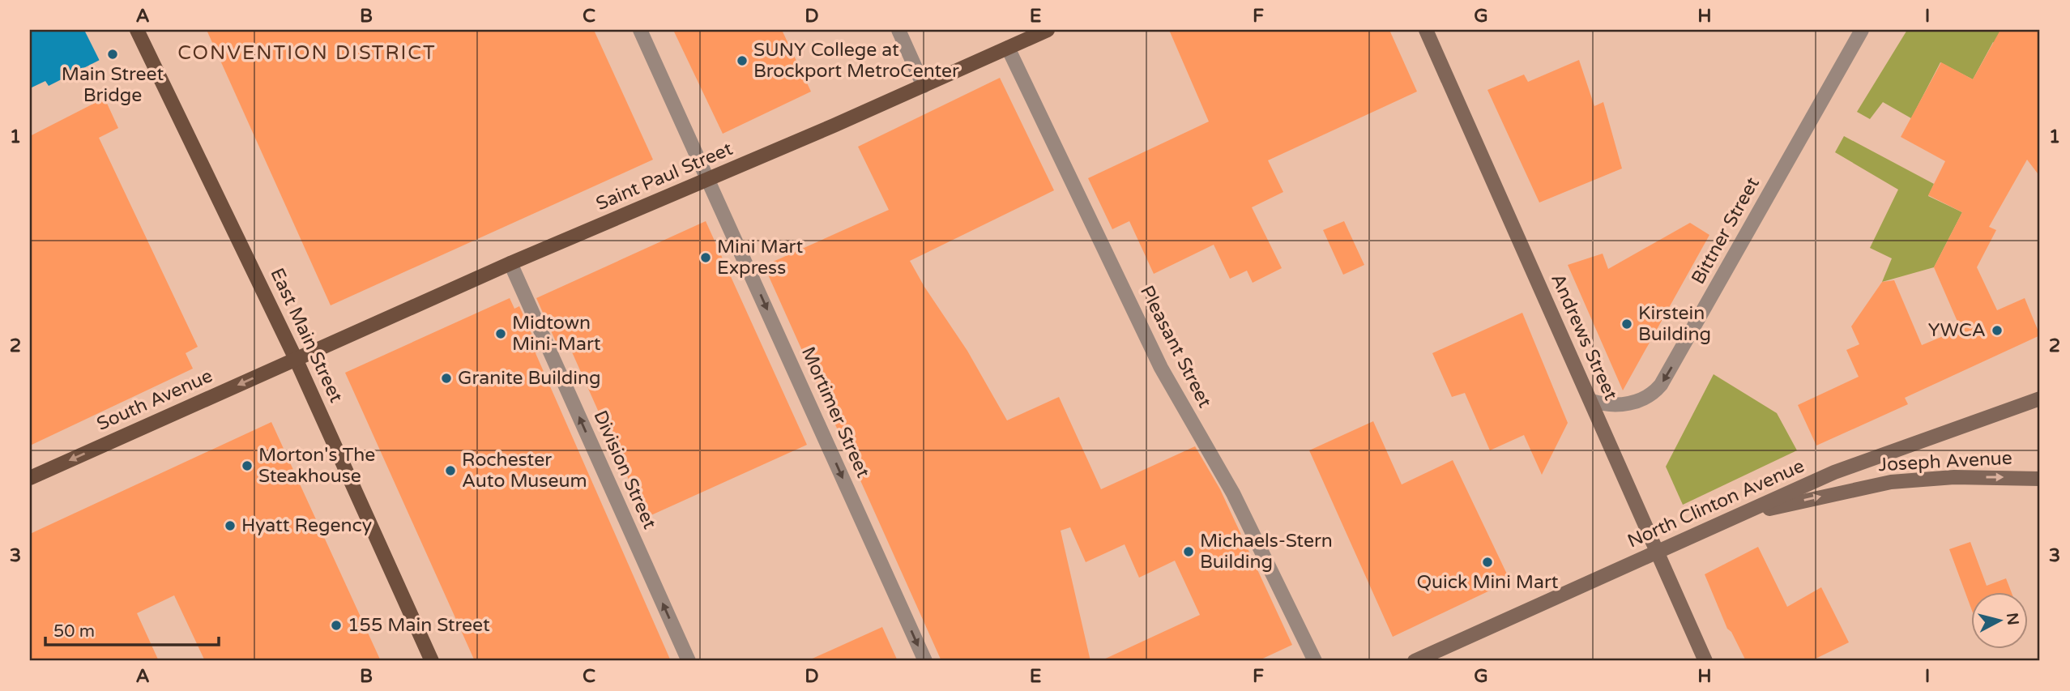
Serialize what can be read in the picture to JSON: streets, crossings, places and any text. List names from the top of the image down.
{
  "streets": {
    "main road": [
      "Saint Paul Street",
      "East Main Street",
      "Andrews Street",
      "South Avenue",
      "Joseph Avenue",
      "North Clinton Avenue"
    ],
    "street": [
      "Bittner Street",
      "Pleasant Street",
      "Mortimer Street",
      "Division Street"
    ]
  },
  "crossings": [
    ["Saint Paul Street", "East Main Street"],
    ["Saint Paul Street", "Pleasant Street"],
    ["Saint Paul Street", "South Avenue"],
    ["Saint Paul Street", "Mortimer Street"],
    ["Saint Paul Street", "Division Street"],
    ["Bittner Street", "Andrews Street"],
    ["East Main Street", "South Avenue"],
    ["Andrews Street", "North Clinton Avenue"],
    ["Joseph Avenue", "North Clinton Avenue"]
  ],
  "one_way": [
    "Bittner Street",
    "South Avenue",
    "Mortimer Street",
    "Joseph Avenue",
    "Division Street"
  ],
  "districts": ["CONVENTION DISTRICT"],
  "places": [
    "Main Street Bridge",
    "SUNY College at Brockport MetroCenter",
    "Mini Mart Express",
    "Kirstein Building",
    "YWCA",
    "Midtown Mini-Mart",
    "Granite Building",
    "Morton's The Steakhouse",
    "Rochester Auto Museum",
    "Hyatt Regency",
    "Michaels-Stern Building",
    "Quick Mini Mart",
    "155 Main Street"
  ],
  "scale_bar": "50 m",
  "north": "right",
  "grid": {
    "columns": [
      "A",
      "B",
      "C",
      "D",
      "E",
      "F",
      "G",
      "H",
      "I"
    ],
    "rows": ["1", "2", "3"]
  }
}
